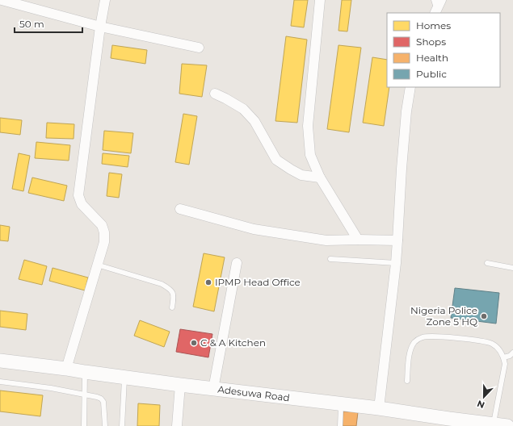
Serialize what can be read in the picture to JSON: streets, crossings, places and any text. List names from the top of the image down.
{
  "streets": {
    "street": ["Adesuwa Road"]
  },
  "places": ["IPMP Head Office", "Nigeria Police Zone 5 HQ", "C & A Kitchen"],
  "legend": [
    "Homes",
    "Shops",
    "Health",
    "Public"
  ],
  "scale_bar": "50 m",
  "north": "bottom"
}
